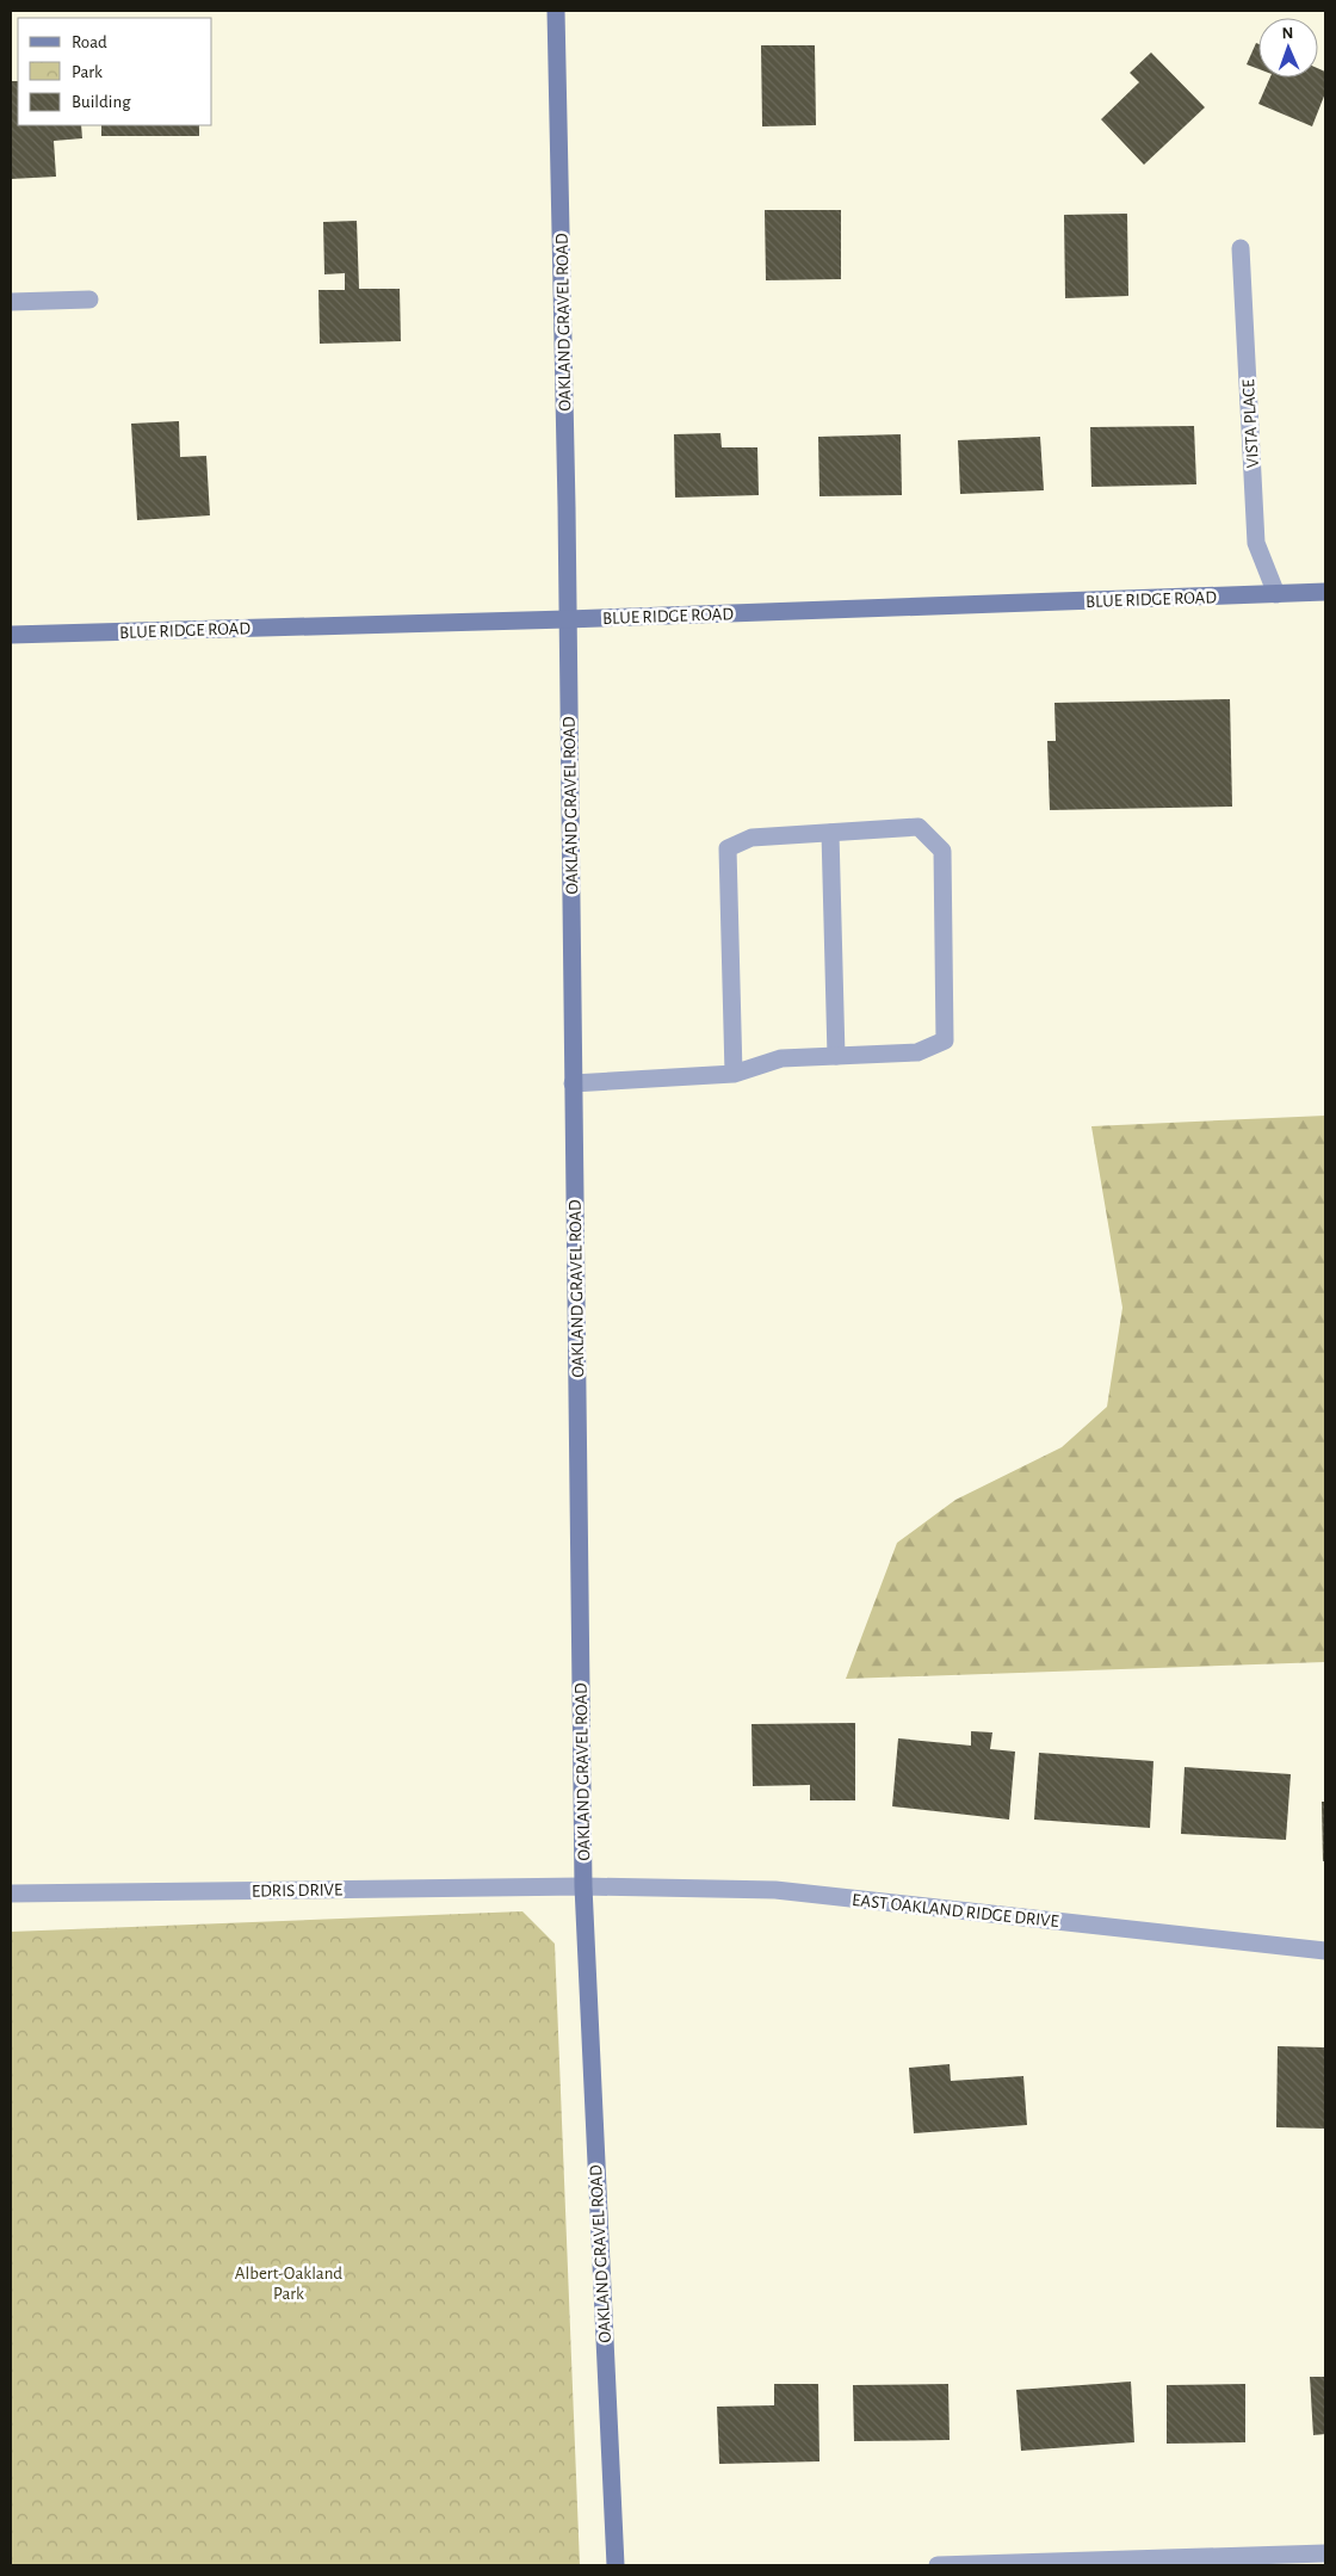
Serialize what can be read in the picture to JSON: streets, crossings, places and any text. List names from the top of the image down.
{
  "streets": {
    "street": [
      "OAKLAND GRAVEL ROAD",
      "VISTA PLACE",
      "BLUE RIDGE ROAD",
      "EDRIS DRIVE",
      "EAST OAKLAND RIDGE DRIVE"
    ]
  },
  "crossings": [
    ["OAKLAND GRAVEL ROAD", "BLUE RIDGE ROAD"],
    ["OAKLAND GRAVEL ROAD", "EDRIS DRIVE"],
    ["OAKLAND GRAVEL ROAD", "EAST OAKLAND RIDGE DRIVE"],
    ["VISTA PLACE", "BLUE RIDGE ROAD"],
    ["EDRIS DRIVE", "EAST OAKLAND RIDGE DRIVE"]
  ],
  "parks": ["Albert-Oakland Park"],
  "legend": ["Road", "Park", "Building"],
  "north": "top"
}
